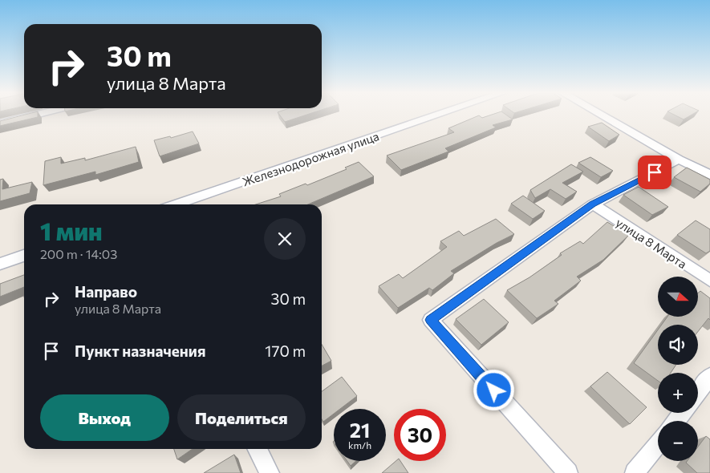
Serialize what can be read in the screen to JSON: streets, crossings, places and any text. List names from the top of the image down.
{
  "streets": {
    "street": ["Железнодорожная улица", "улица 8 Марта"]
  },
  "north": "right",
  "page": {
    "turn": ["30 m", "улица 8 Марта"],
    "heading": ["1 мин", "200 m · 14:03"],
    "list": [
      {
        "name": "Направо",
        "note": "улица 8 Марта",
        "value": "30 m"
      },
      {
        "name": "Пункт назначения",
        "value": "170 m"
      }
    ],
    "map_buttons": ["+", "−"],
    "buttons": ["Выход", "Поделиться"],
    "speed": "21 km/h",
    "limit": "30"
  }
}
